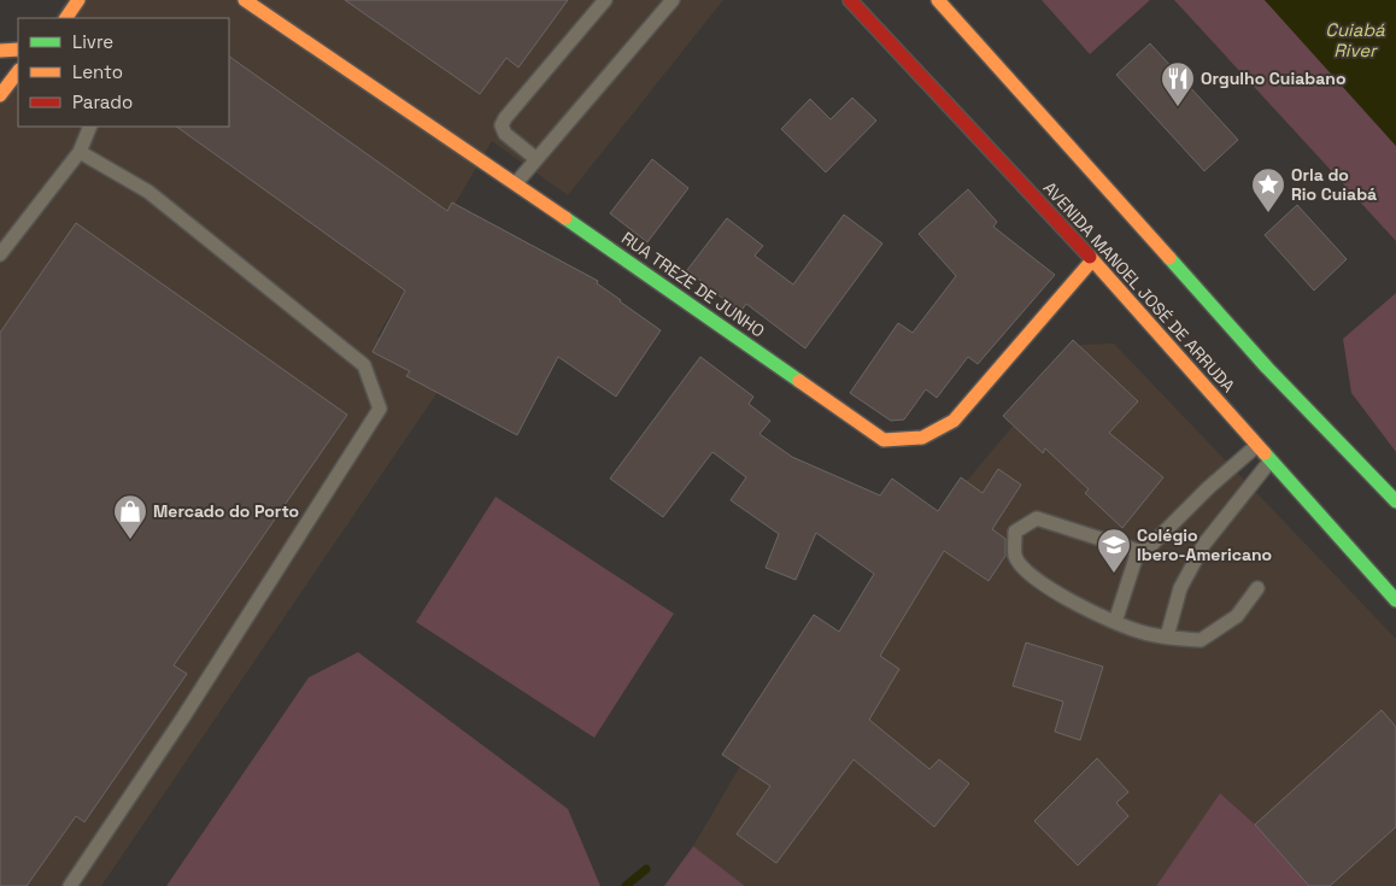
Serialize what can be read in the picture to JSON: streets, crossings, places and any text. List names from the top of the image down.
{
  "streets": {
    "main road": ["RUA TREZE DE JUNHO", "AVENIDA MANOEL JOSÉ DE ARRUDA"]
  },
  "crossings": [
    ["RUA TREZE DE JUNHO", "AVENIDA MANOEL JOSÉ DE ARRUDA"]
  ],
  "water": ["Cuiabá River"],
  "places": {
    "restaurant": ["Orgulho Cuiabano"],
    "place": ["Orla do Rio Cuiabá"],
    "shop": ["Mercado do Porto"],
    "school or university": ["Colégio Ibero-Americano"]
  },
  "legend": ["Livre", "Lento", "Parado"]
}
